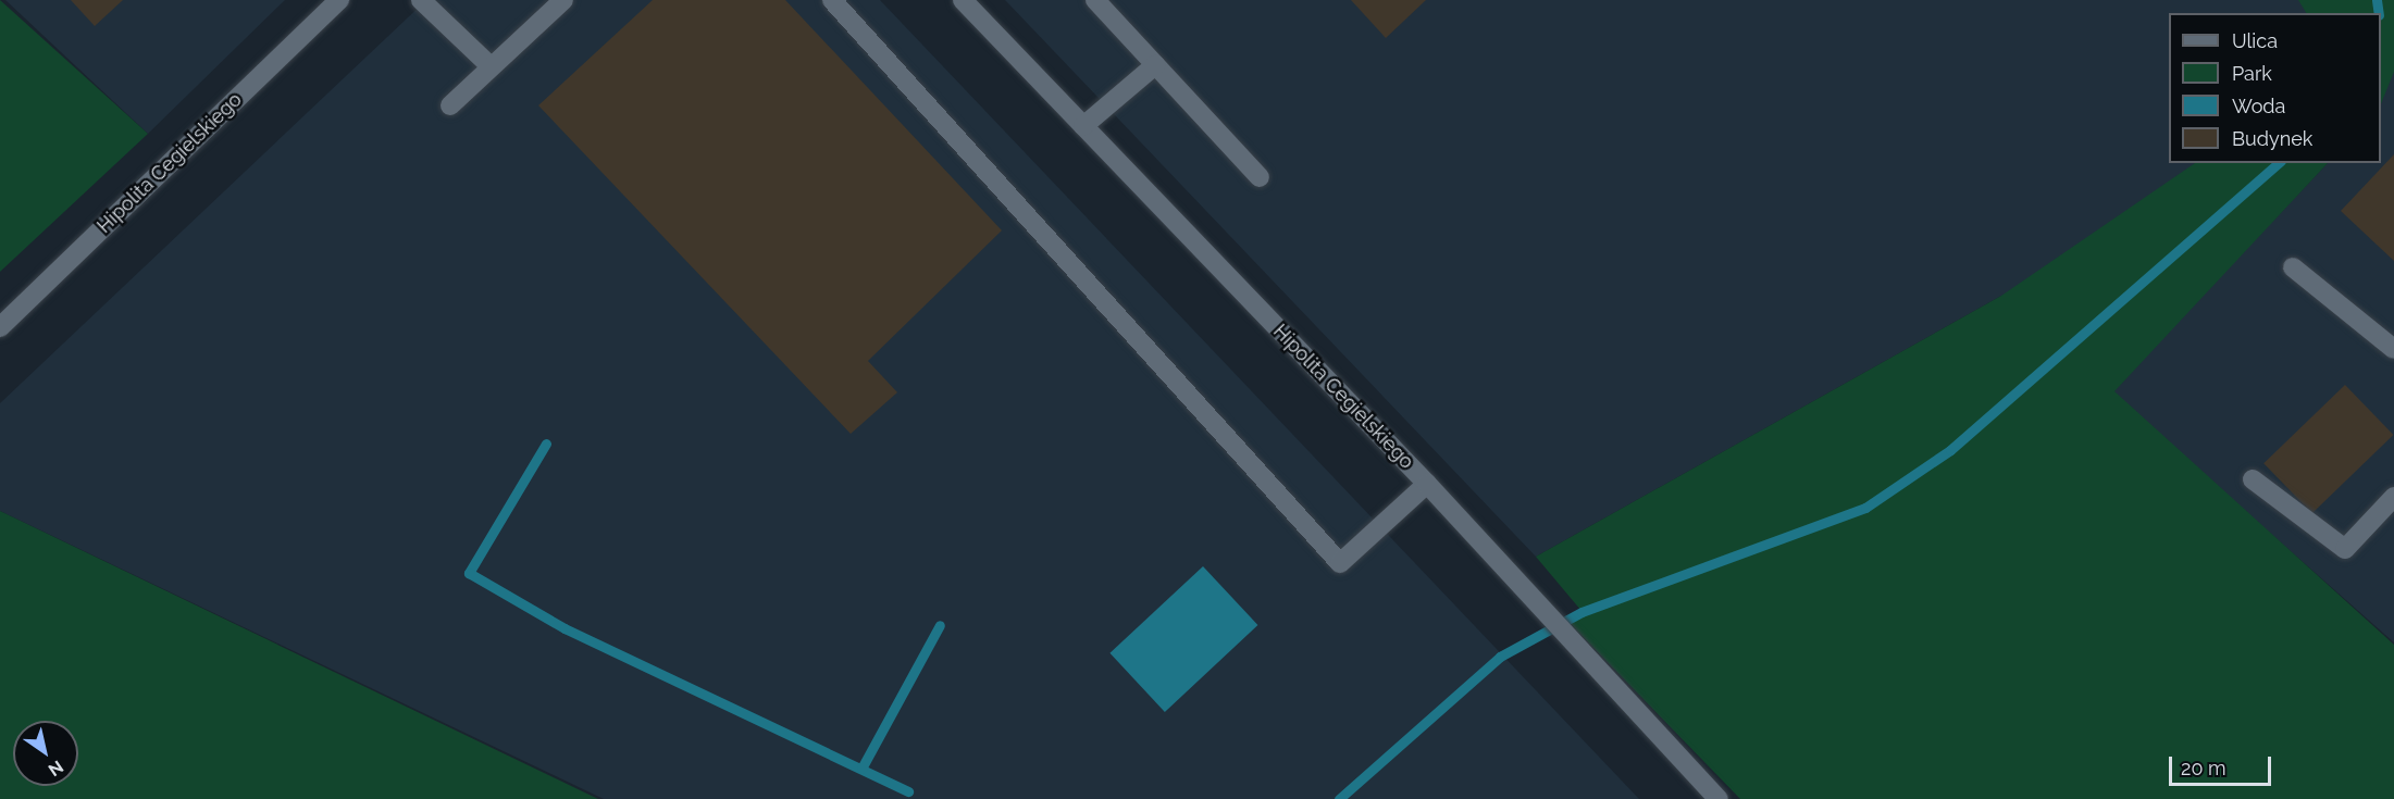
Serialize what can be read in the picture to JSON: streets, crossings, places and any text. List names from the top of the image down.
{
  "streets": {
    "street": ["Hipolita Cegielskiego"]
  },
  "legend": [
    "Ulica",
    "Park",
    "Woda",
    "Budynek"
  ],
  "scale_bar": "20 m",
  "north": "bottom right"
}
